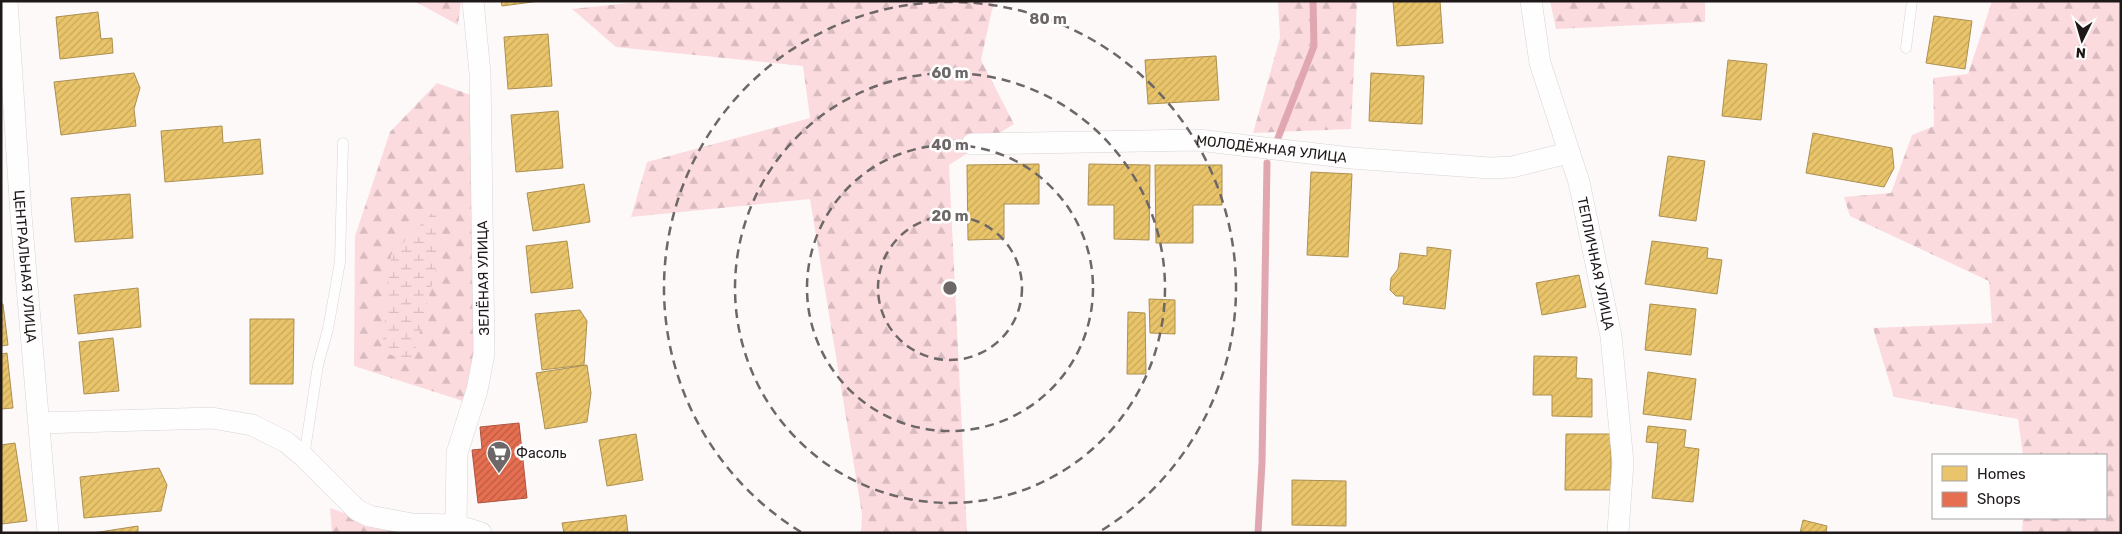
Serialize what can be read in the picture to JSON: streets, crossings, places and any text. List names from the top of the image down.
{
  "streets": {
    "street": [
      "МОЛОДЁЖНАЯ УЛИЦА",
      "ТЕПЛИЧНАЯ УЛИЦА",
      "ЦЕНТРАЛЬНАЯ УЛИЦА",
      "ЗЕЛЁНАЯ УЛИЦА"
    ]
  },
  "crossings": [
    ["МОЛОДЁЖНАЯ УЛИЦА", "ТЕПЛИЧНАЯ УЛИЦА"]
  ],
  "places": {
    "supermarket": ["Фасоль"]
  },
  "legend": ["Homes", "Shops"],
  "north": "bottom",
  "rings": [
    "80 m",
    "60 m",
    "40 m",
    "20 m"
  ]
}
